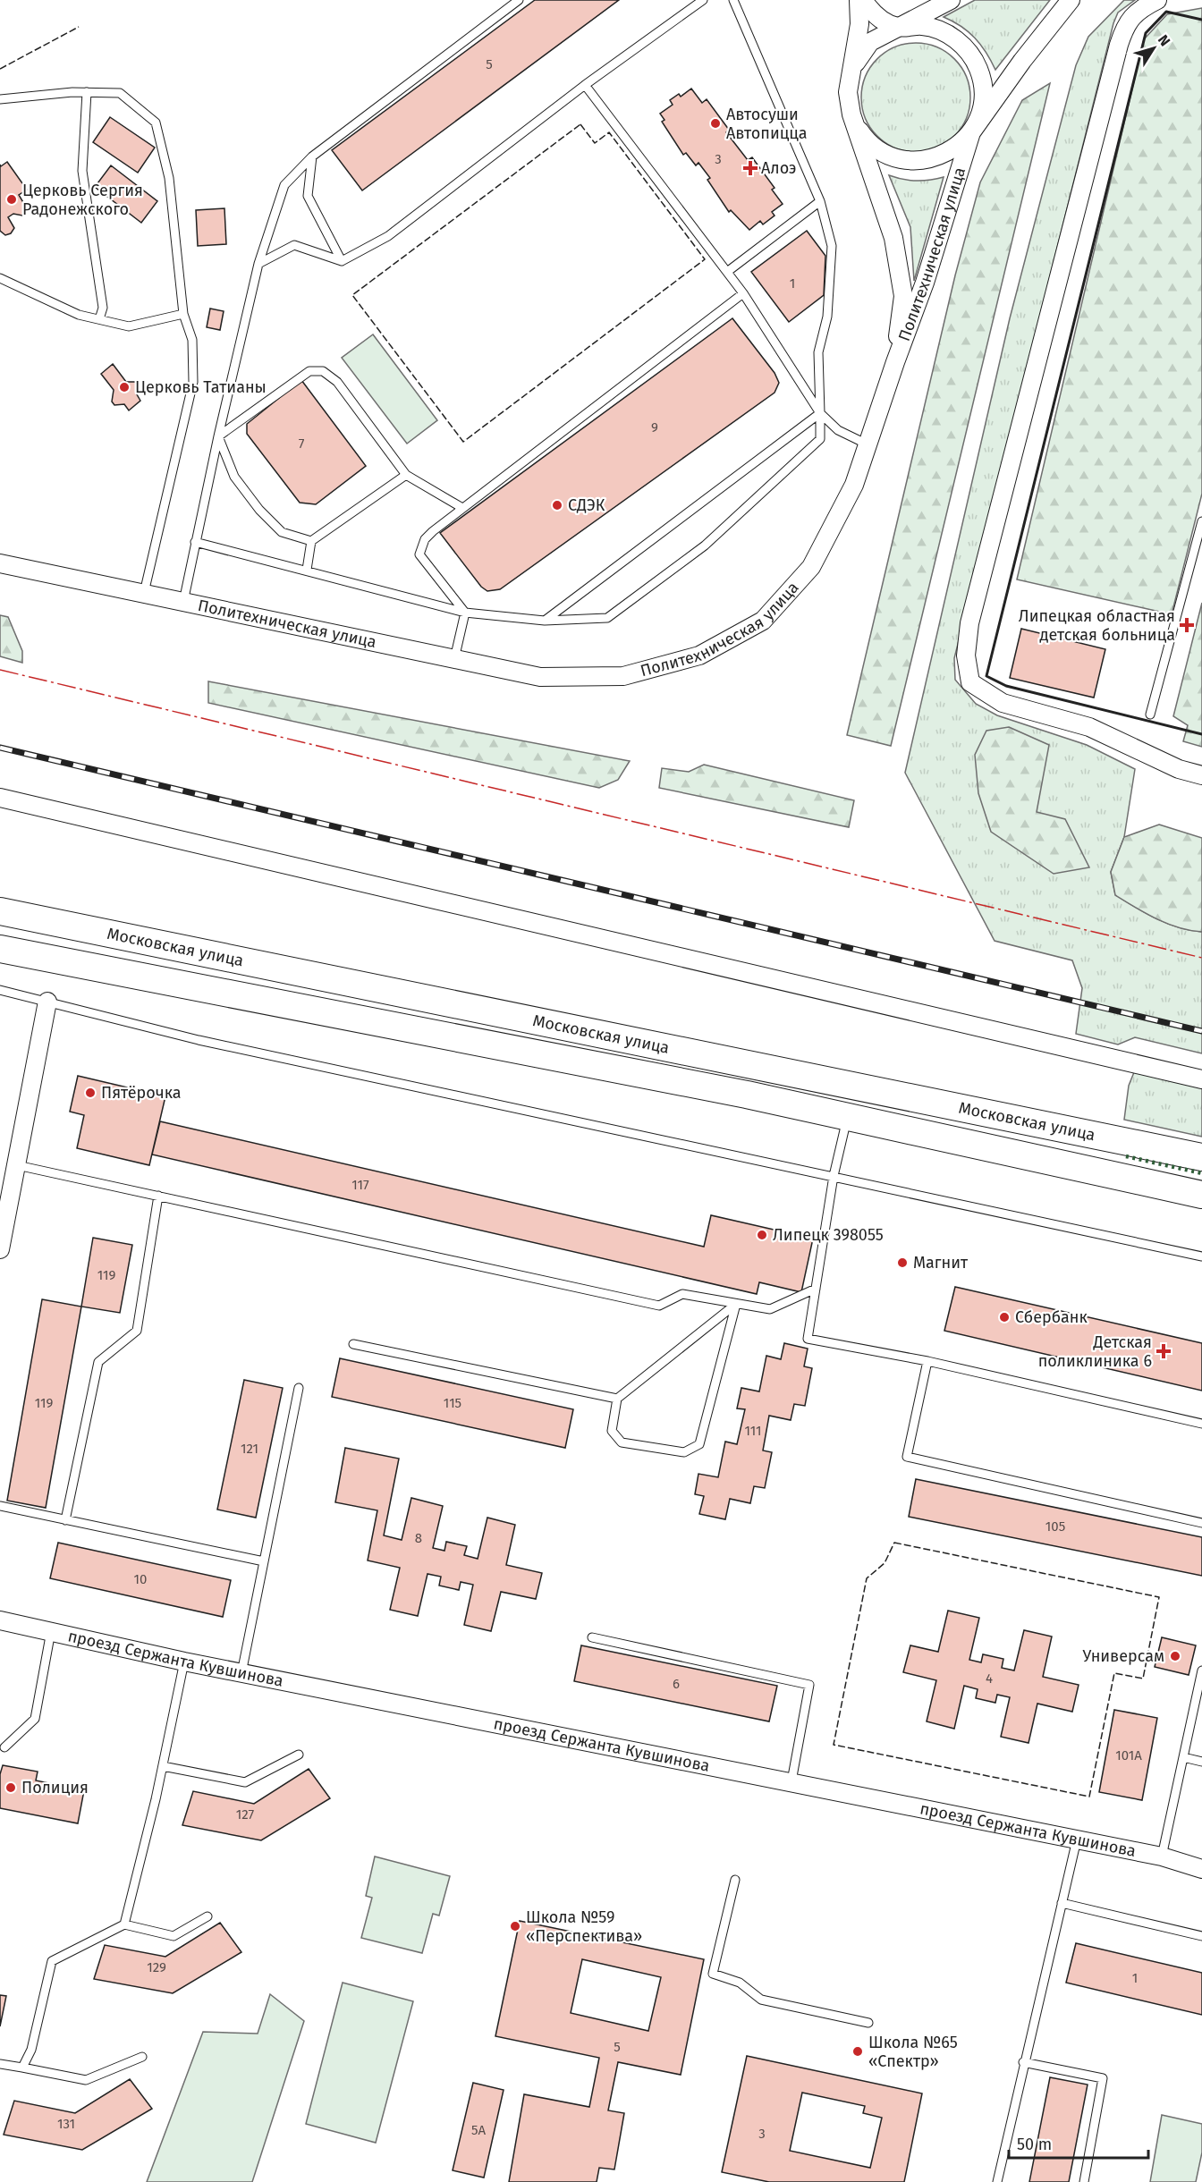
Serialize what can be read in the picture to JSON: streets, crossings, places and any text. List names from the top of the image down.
{
  "streets": {
    "main road": ["Московская улица"],
    "street": ["Политехническая улица", "проезд Сержанта Кувшинова"]
  },
  "places": {
    "other": [
      "Автосуши Автопицца",
      "Церковь Сергия Радонежского",
      "Церковь Татианы",
      "СДЭК",
      "Пятёрочка",
      "Липецк 398055",
      "Магнит",
      "Сбербанк",
      "Универсам",
      "Полиция",
      "Школа №59 «Перспектива»",
      "Школа №65 «Спектр»"
    ],
    "health": ["Алоэ", "Липецкая областная детская больница", "Детская поликлиника 6"]
  },
  "house_numbers": [
    "5",
    "3",
    "1",
    "9",
    "7",
    "117",
    "119",
    "119",
    "115",
    "111",
    "121",
    "105",
    "8",
    "10",
    "4",
    "6",
    "101А",
    "127",
    "129",
    "1",
    "5",
    "131",
    "5А",
    "3"
  ],
  "scale_bar": "50 m",
  "north": "top right"
}
